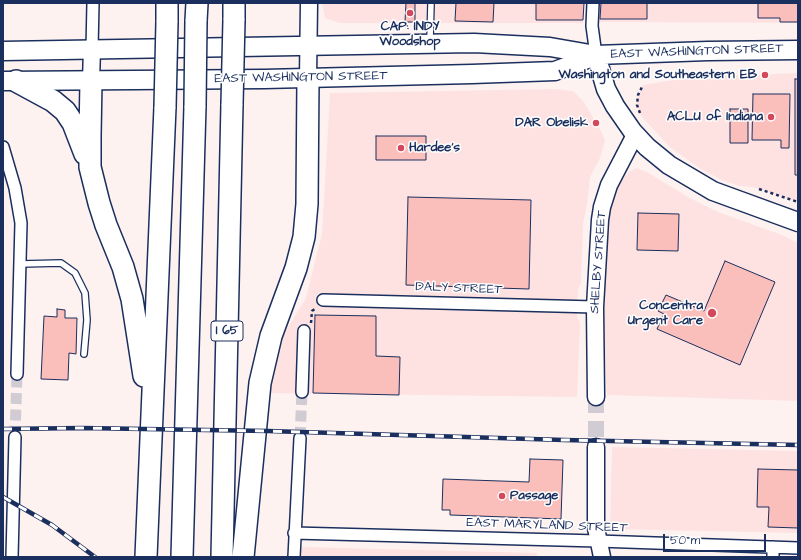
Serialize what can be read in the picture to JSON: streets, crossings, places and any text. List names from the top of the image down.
{
  "streets": {
    "highway": ["I 65"],
    "main road": ["EAST WASHINGTON STREET", "SHELBY STREET"],
    "street": ["DALY STREET", "EAST MARYLAND STREET"]
  },
  "crossings": [
    ["SHELBY STREET", "DALY STREET"]
  ],
  "places": [
    "CAP: INDY Woodshop",
    "Washington and Southeastern EB",
    "ACLU of Indiana",
    "DAR Obelisk",
    "Hardee's",
    "Concentra Urgent Care",
    "Passage"
  ],
  "scale_bar": "50 m"
}
